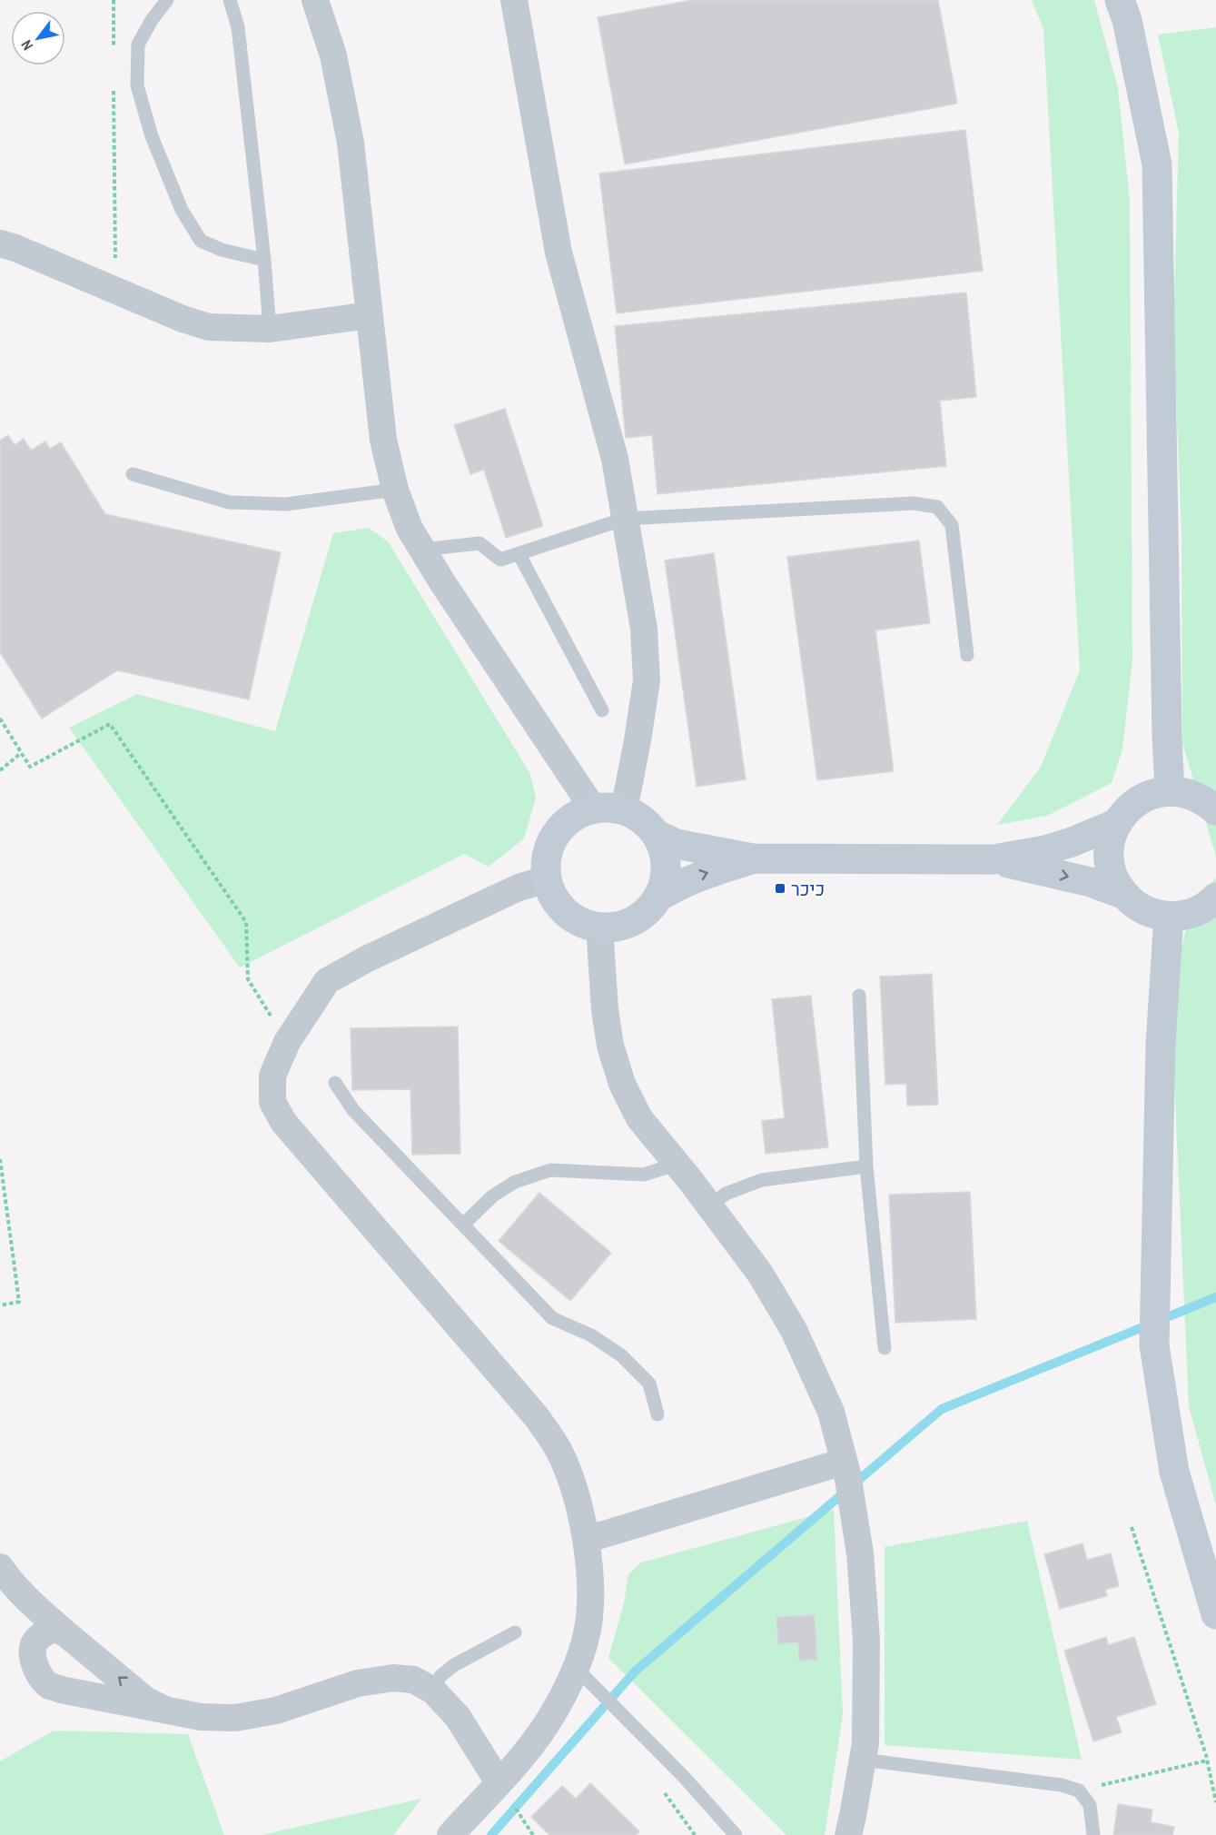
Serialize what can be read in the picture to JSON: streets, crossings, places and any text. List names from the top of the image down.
{
  "places": {
    "transit": ["כיכר"]
  },
  "north": "bottom left"
}
